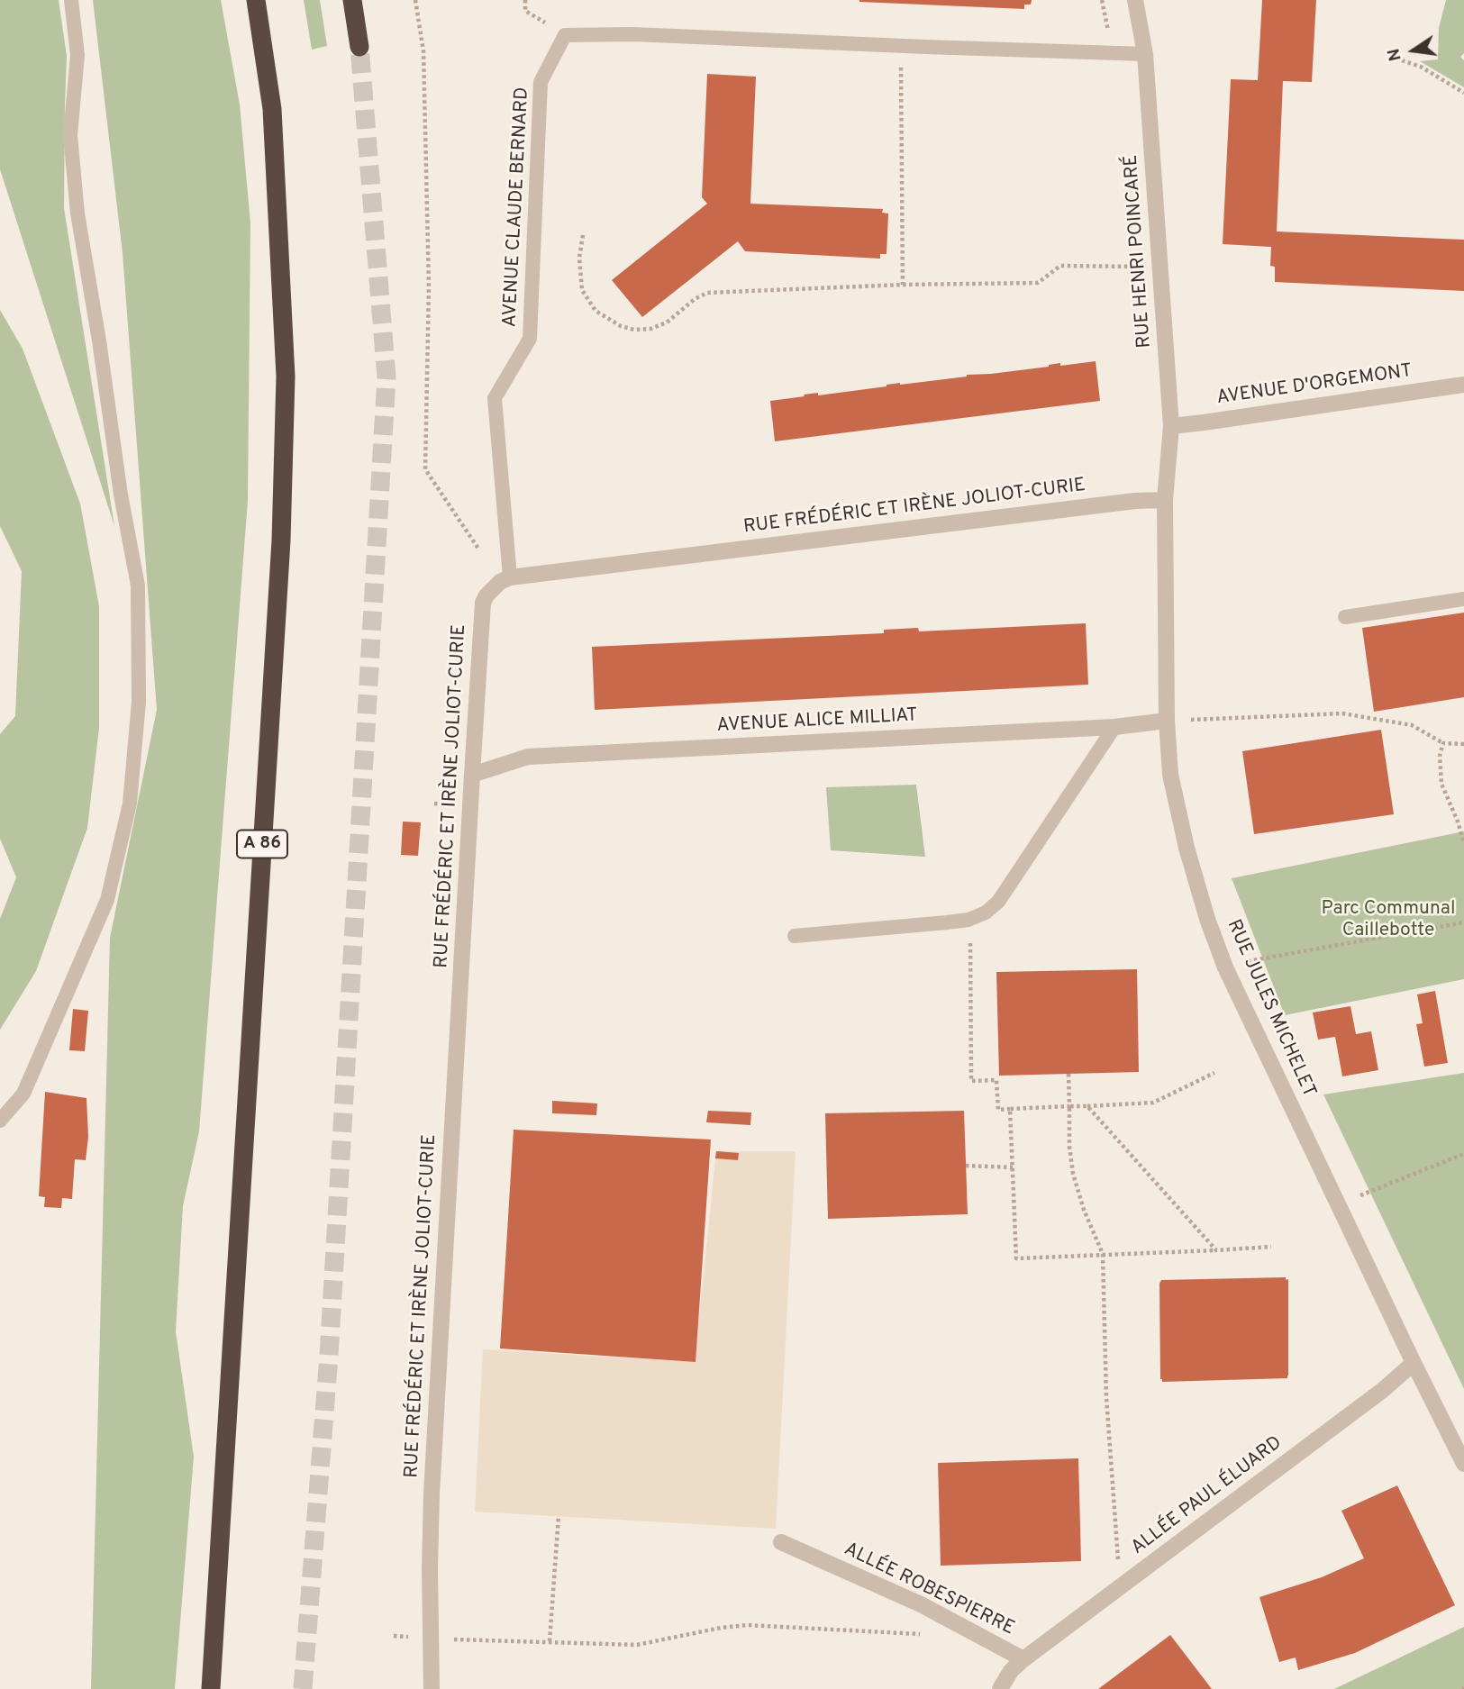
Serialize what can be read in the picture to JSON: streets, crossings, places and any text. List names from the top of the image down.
{
  "streets": {
    "highway": ["A 86"],
    "street": [
      "RUE HENRI POINCARÉ",
      "AVENUE D'ORGEMONT",
      "RUE FRÉDÉRIC ET IRÈNE JOLIOT-CURIE",
      "AVENUE ALICE MILLIAT",
      "RUE JULES MICHELET",
      "ALLÉE PAUL ÉLUARD",
      "ALLÉE ROBESPIERRE"
    ],
    "lane": ["AVENUE CLAUDE BERNARD"]
  },
  "crossings": [
    ["AVENUE CLAUDE BERNARD", "RUE FRÉDÉRIC ET IRÈNE JOLIOT-CURIE"],
    ["RUE HENRI POINCARÉ", "AVENUE D'ORGEMONT"],
    ["RUE HENRI POINCARÉ", "RUE FRÉDÉRIC ET IRÈNE JOLIOT-CURIE"],
    ["RUE HENRI POINCARÉ", "RUE JULES MICHELET"],
    ["RUE FRÉDÉRIC ET IRÈNE JOLIOT-CURIE", "AVENUE ALICE MILLIAT"],
    ["RUE FRÉDÉRIC ET IRÈNE JOLIOT-CURIE", "RUE JULES MICHELET"],
    ["AVENUE ALICE MILLIAT", "RUE JULES MICHELET"],
    ["RUE JULES MICHELET", "ALLÉE PAUL ÉLUARD"],
    ["ALLÉE PAUL ÉLUARD", "ALLÉE ROBESPIERRE"]
  ],
  "parks": ["Parc Communal Caillebotte"],
  "north": "left"
}
